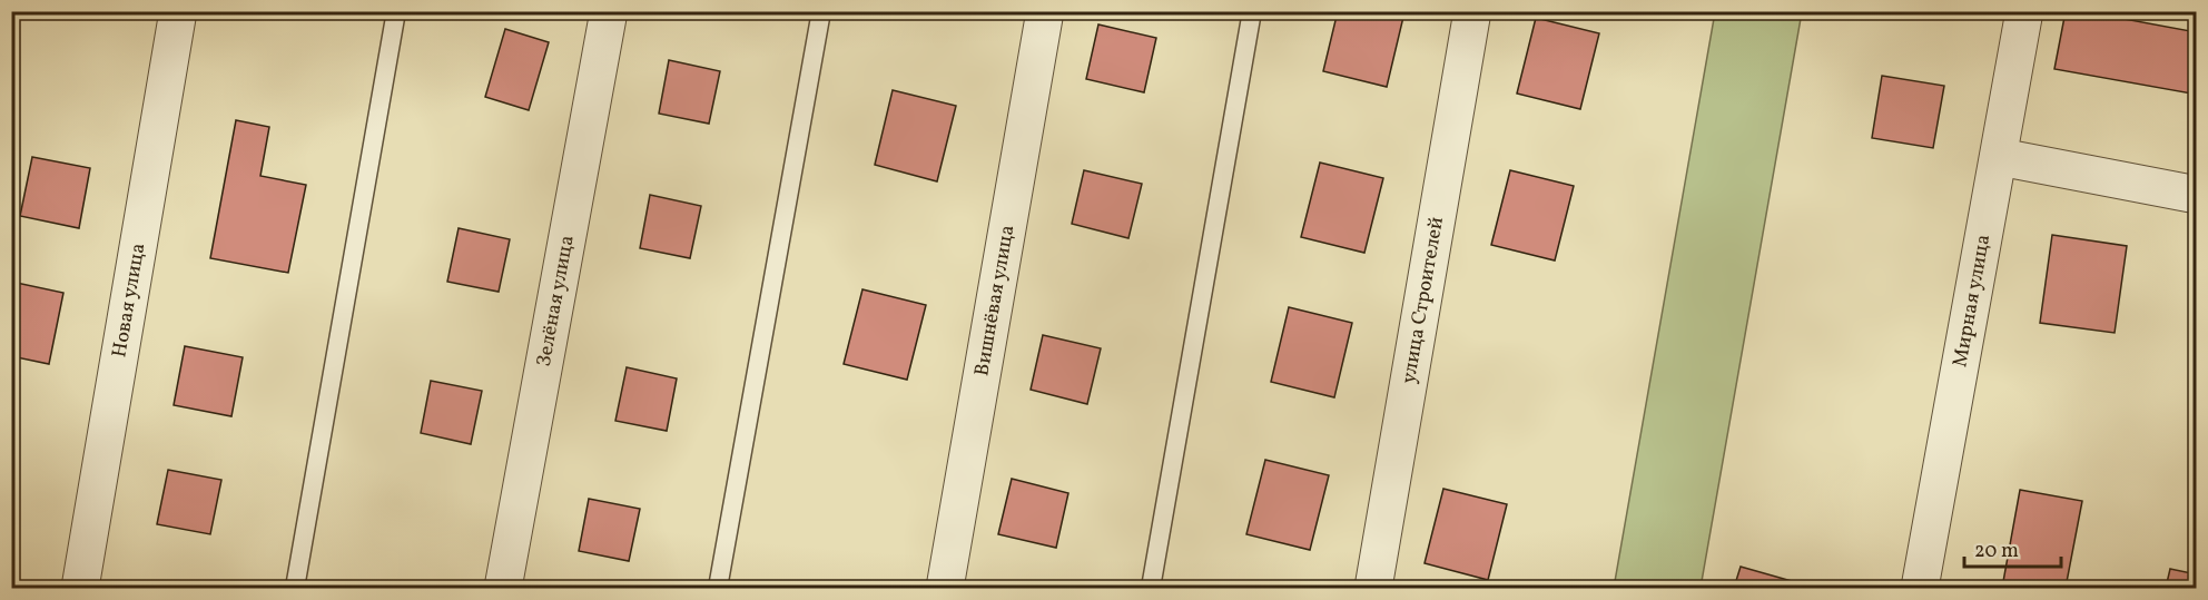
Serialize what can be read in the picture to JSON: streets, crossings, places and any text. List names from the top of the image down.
{
  "streets": {
    "street": [
      "Зелёная улица",
      "Новая улица",
      "Вишнёвая улица",
      "улица Строителей",
      "Мирная улица"
    ]
  },
  "scale_bar": "20 m"
}
